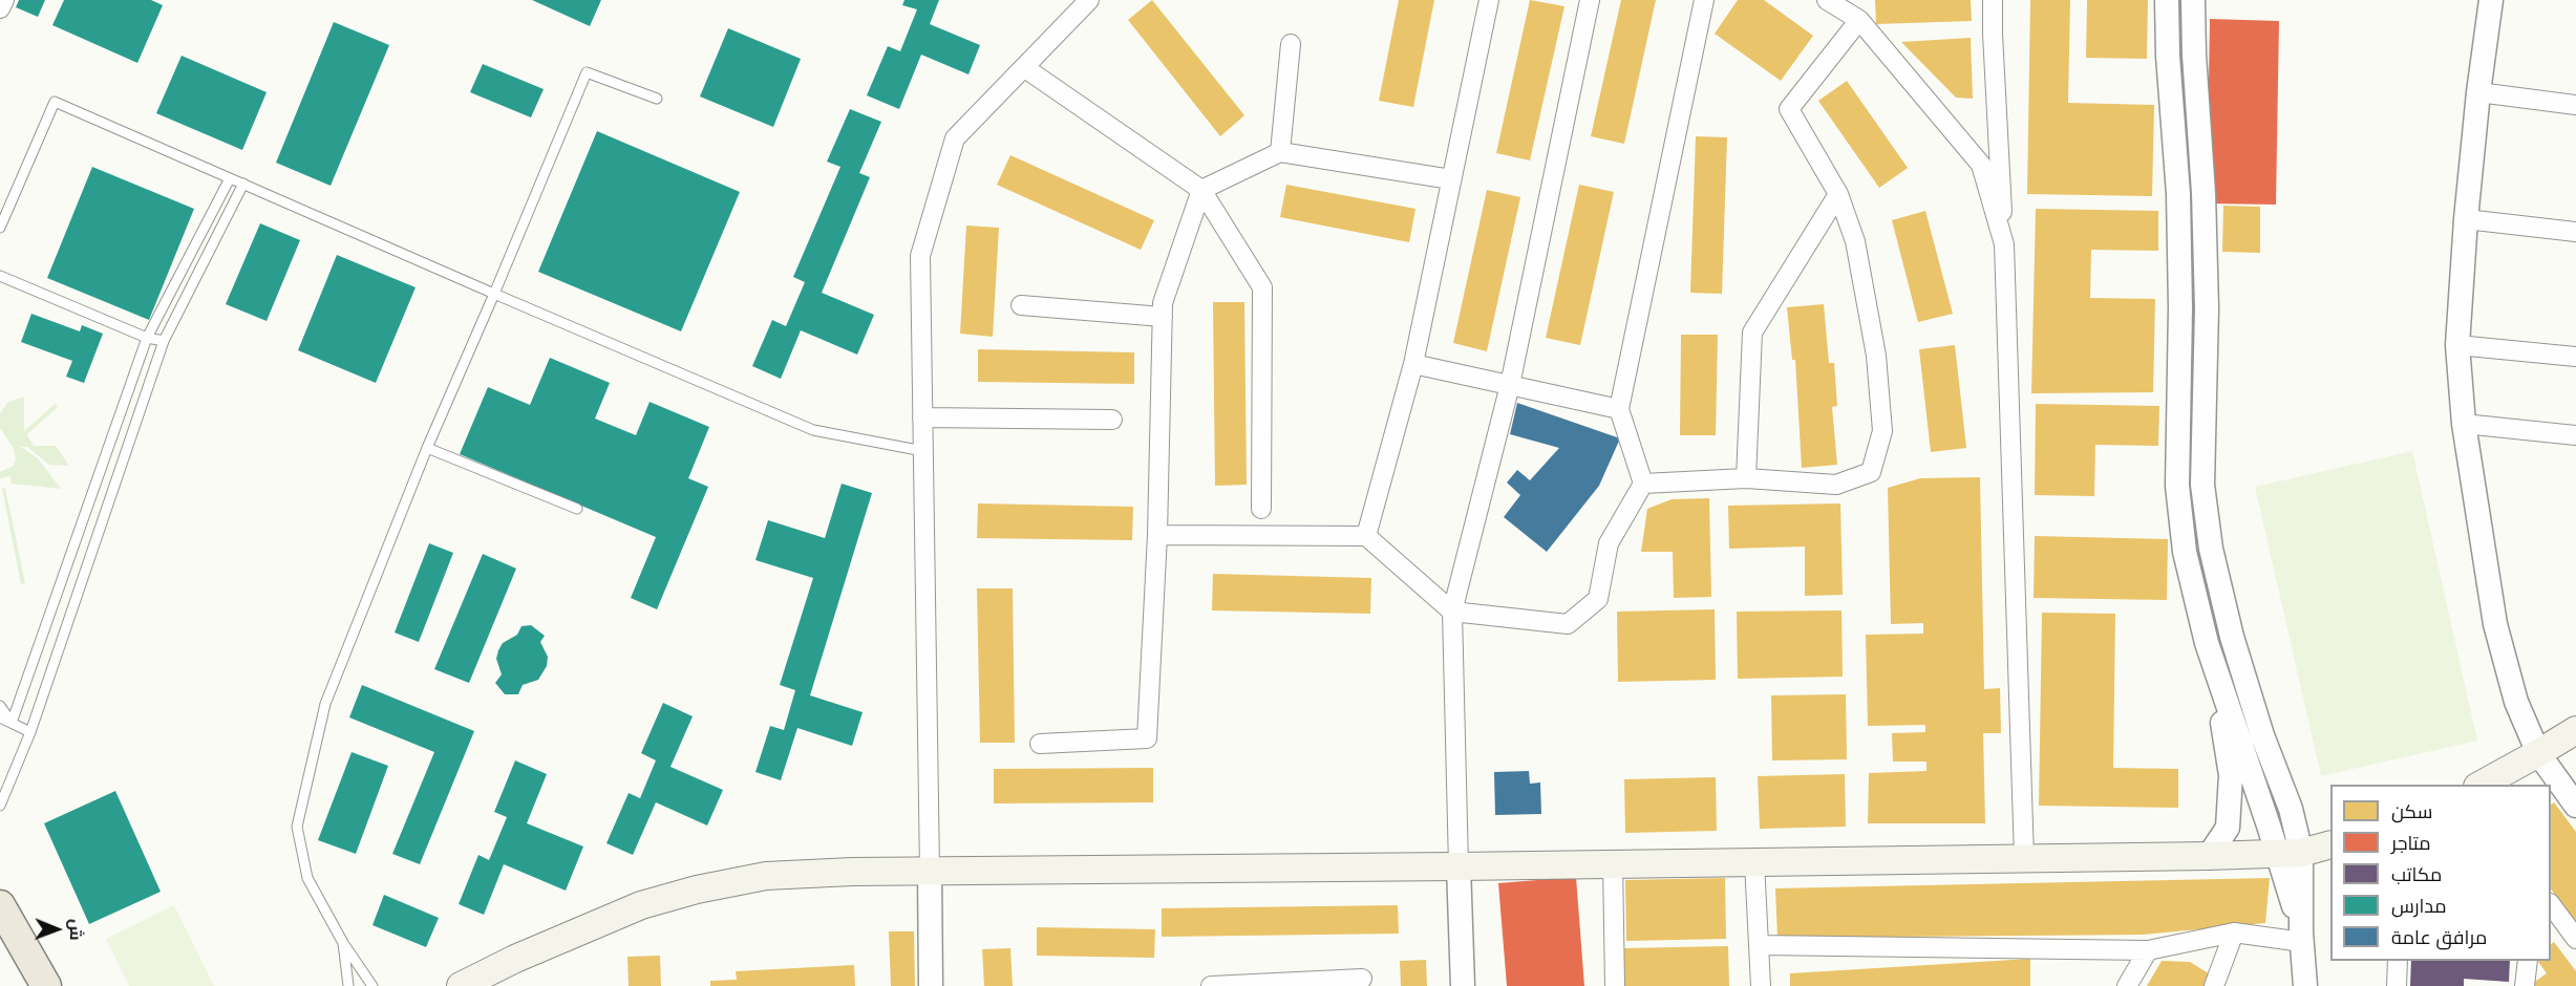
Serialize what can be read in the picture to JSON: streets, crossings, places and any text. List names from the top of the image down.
{
  "legend": [
    "سكن",
    "متاجر",
    "مكاتب",
    "مدارس",
    "مرافق عامة"
  ],
  "north": "right"
}
